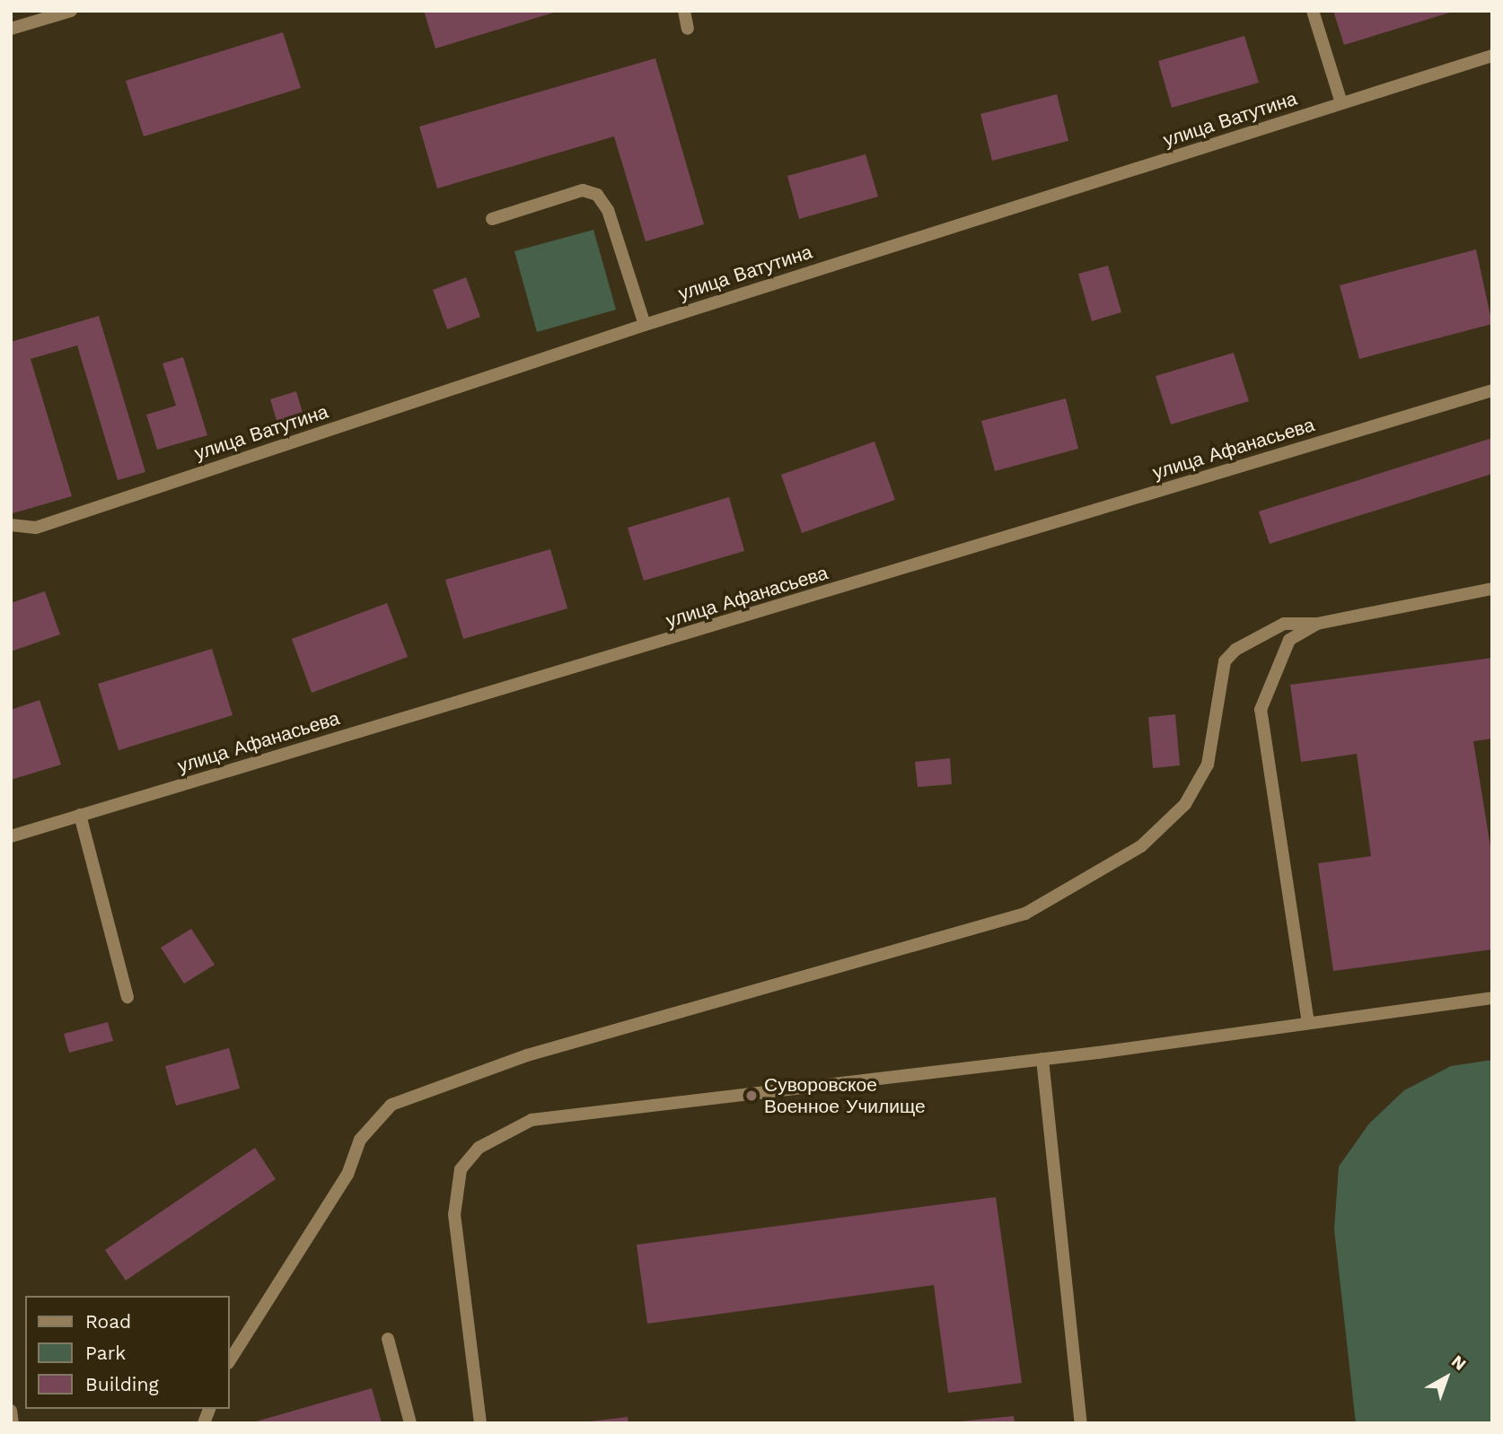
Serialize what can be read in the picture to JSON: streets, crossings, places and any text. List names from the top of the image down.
{
  "streets": {
    "street": ["улица Ватутина", "улица Афанасьева"]
  },
  "places": ["Суворовское Военное Училище"],
  "legend": ["Road", "Park", "Building"],
  "north": "top right"
}
